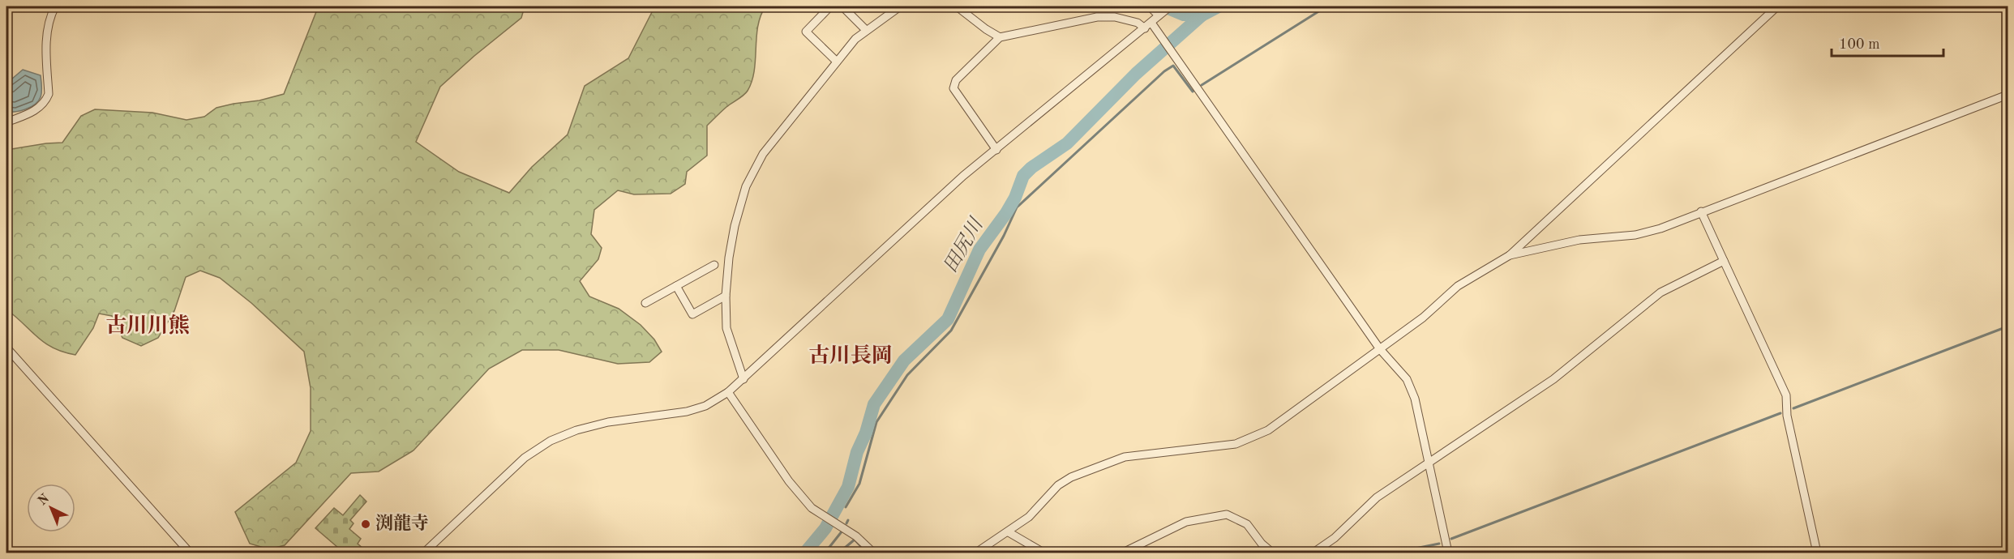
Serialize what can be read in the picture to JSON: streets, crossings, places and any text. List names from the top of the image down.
{
  "districts": ["古川川熊", "古川長岡"],
  "water": ["田尻川"],
  "places": ["渕龍寺"],
  "scale_bar": "100 m",
  "north": "top left"
}
